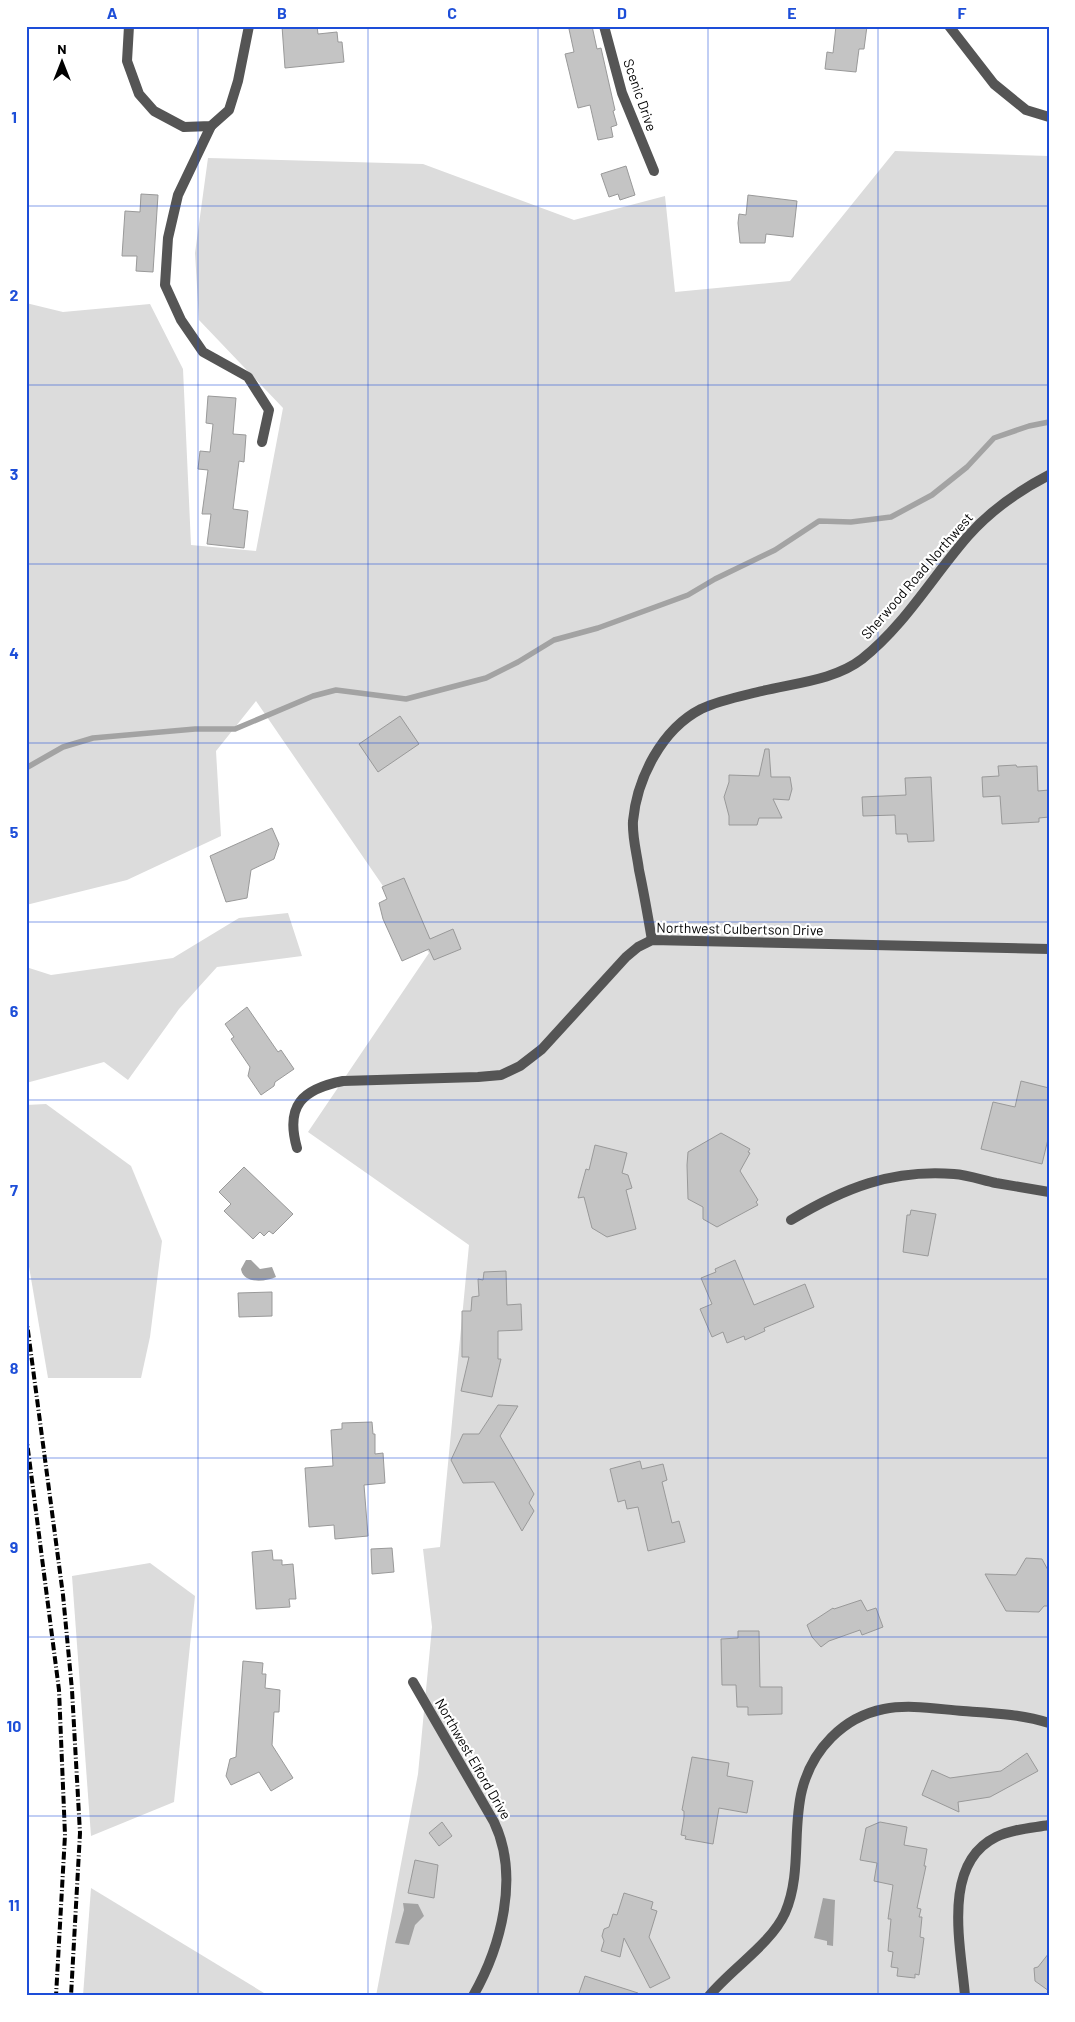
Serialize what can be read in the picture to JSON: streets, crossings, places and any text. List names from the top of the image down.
{
  "streets": {
    "street": [
      "Scenic Drive",
      "Sherwood Road Northwest",
      "Northwest Culbertson Drive",
      "Northwest Elford Drive"
    ]
  },
  "crossings": [
    ["Sherwood Road Northwest", "Northwest Culbertson Drive"]
  ],
  "north": "top",
  "grid": {
    "columns": [
      "A",
      "B",
      "C",
      "D",
      "E",
      "F"
    ],
    "rows": [
      "1",
      "2",
      "3",
      "4",
      "5",
      "6",
      "7",
      "8",
      "9",
      "10",
      "11"
    ]
  }
}
